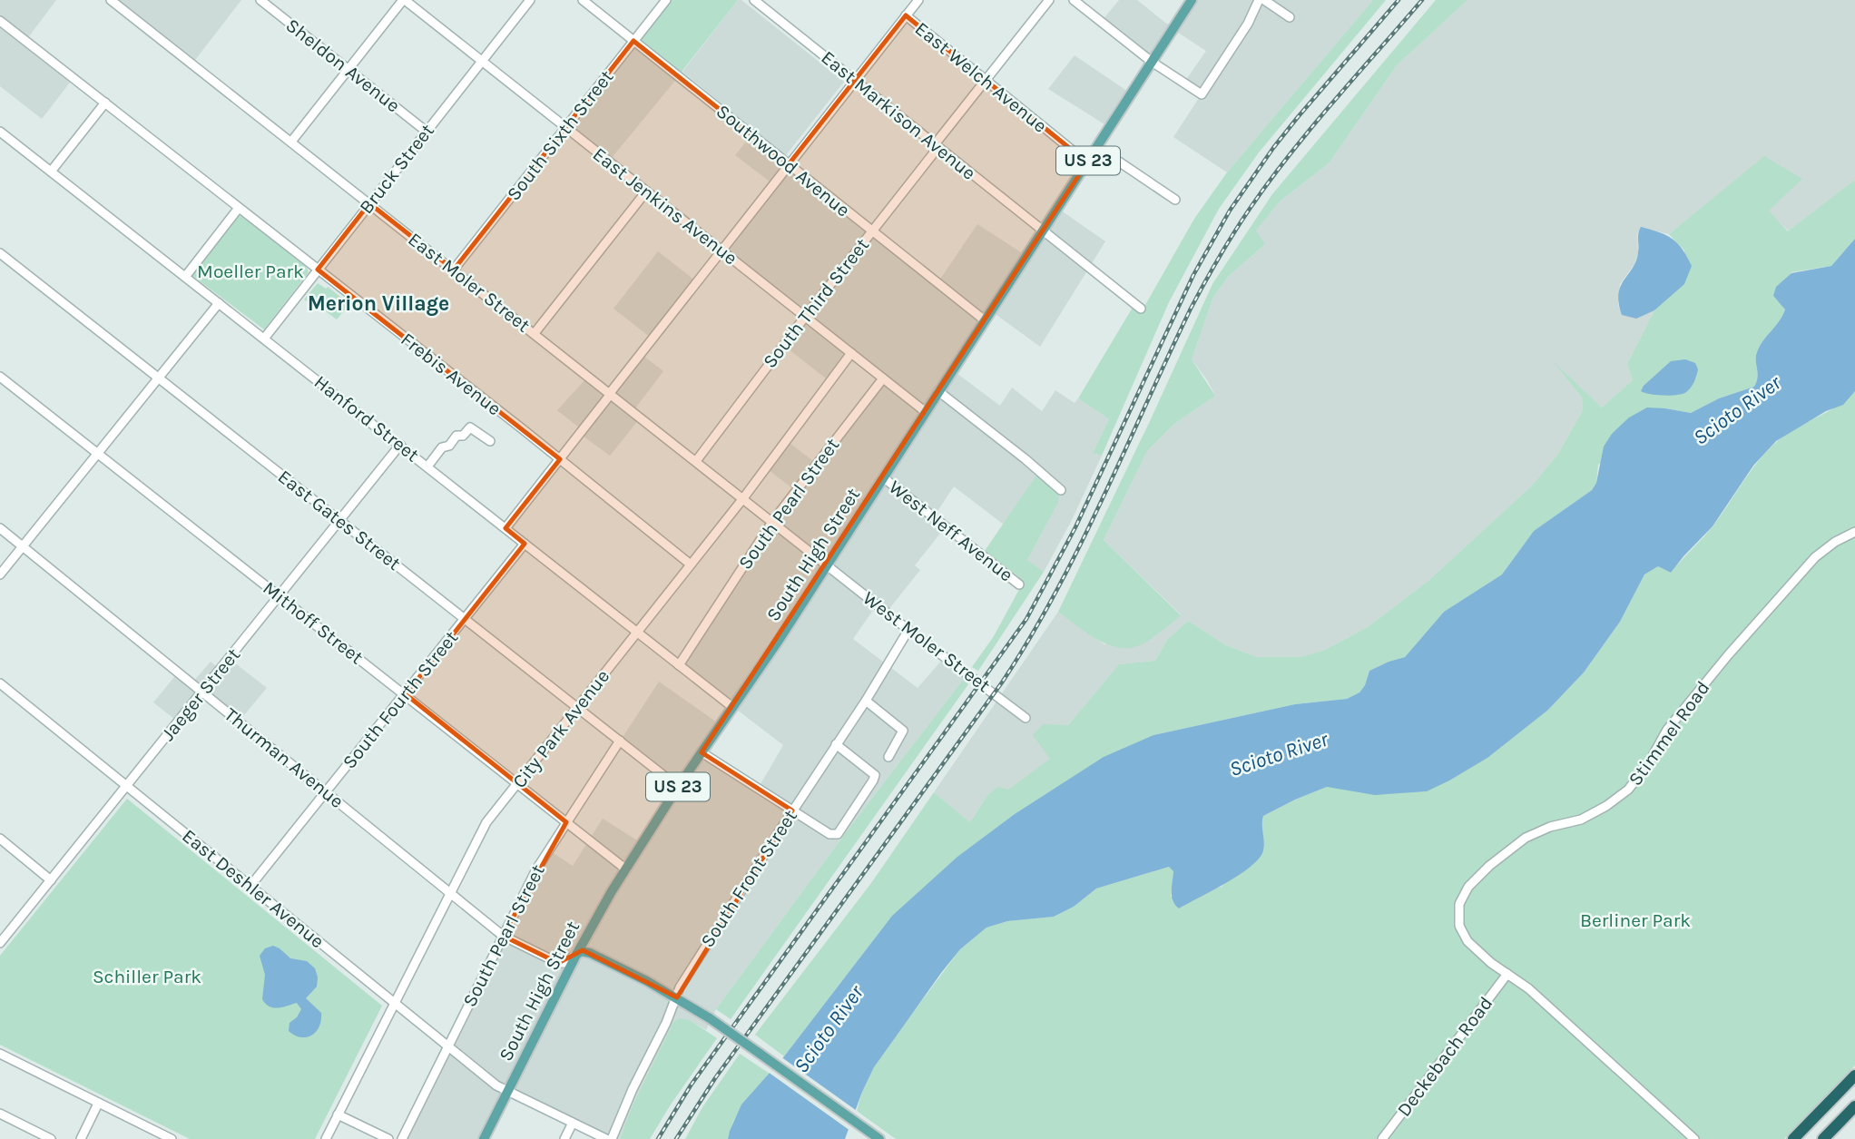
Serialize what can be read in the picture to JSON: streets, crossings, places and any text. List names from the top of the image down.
{
  "streets": {
    "main road": ["US 23", "South High Street"],
    "street": [
      "Sheldon Avenue",
      "East Welch Avenue",
      "East Markison Avenue",
      "South Sixth Street",
      "Southwood Avenue",
      "Bruck Street",
      "East Jenkins Avenue",
      "East Moler Street",
      "South Third Street",
      "Frebis Avenue",
      "Hanford Street",
      "South Pearl Street",
      "East Gates Street",
      "West Neff Avenue",
      "Mithoff Street",
      "West Moler Street",
      "Jaeger Street",
      "South Fourth Street",
      "City Park Avenue",
      "Stimmel Road",
      "Thurman Avenue",
      "South Front Street",
      "East Deshler Avenue",
      "Deckebach Road"
    ]
  },
  "crossings": [
    ["Sheldon Avenue", "Bruck Street"],
    ["East Welch Avenue", "South Third Street"],
    ["East Welch Avenue", "South High Street"],
    ["East Markison Avenue", "South Third Street"],
    ["East Markison Avenue", "South High Street"],
    ["South Sixth Street", "Southwood Avenue"],
    ["South Sixth Street", "East Jenkins Avenue"],
    ["South Sixth Street", "East Moler Street"],
    ["Southwood Avenue", "South Third Street"],
    ["Southwood Avenue", "South High Street"],
    ["Bruck Street", "East Jenkins Avenue"],
    ["Bruck Street", "East Moler Street"],
    ["Bruck Street", "Frebis Avenue"],
    ["Bruck Street", "Hanford Street"],
    ["East Jenkins Avenue", "South Third Street"],
    ["East Jenkins Avenue", "South Pearl Street"],
    ["East Jenkins Avenue", "South High Street"],
    ["East Jenkins Avenue", "City Park Avenue"],
    ["East Moler Street", "South Third Street"],
    ["East Moler Street", "South Pearl Street"],
    ["East Moler Street", "South High Street"],
    ["East Moler Street", "West Moler Street"],
    ["East Moler Street", "City Park Avenue"],
    ["Frebis Avenue", "City Park Avenue"],
    ["Hanford Street", "South Pearl Street"],
    ["Hanford Street", "South High Street"],
    ["Hanford Street", "Jaeger Street"],
    ["Hanford Street", "South Fourth Street"],
    ["Hanford Street", "City Park Avenue"],
    ["South Pearl Street", "East Gates Street"],
    ["South Pearl Street", "Mithoff Street"],
    ["South Pearl Street", "Thurman Avenue"],
    ["South Pearl Street", "East Deshler Avenue"],
    ["East Gates Street", "South High Street"],
    ["East Gates Street", "Jaeger Street"],
    ["East Gates Street", "South Fourth Street"],
    ["East Gates Street", "City Park Avenue"],
    ["West Neff Avenue", "South High Street"],
    ["South High Street", "Mithoff Street"],
    ["South High Street", "West Moler Street"],
    ["South High Street", "Thurman Avenue"],
    ["South High Street", "East Deshler Avenue"],
    ["Mithoff Street", "Jaeger Street"],
    ["Mithoff Street", "South Fourth Street"],
    ["Mithoff Street", "City Park Avenue"],
    ["West Moler Street", "South Front Street"],
    ["Jaeger Street", "Thurman Avenue"],
    ["Jaeger Street", "East Deshler Avenue"],
    ["South Fourth Street", "Thurman Avenue"],
    ["South Fourth Street", "East Deshler Avenue"],
    ["City Park Avenue", "Thurman Avenue"],
    ["City Park Avenue", "East Deshler Avenue"],
    ["Stimmel Road", "Deckebach Road"]
  ],
  "districts": ["Merion Village"],
  "water": ["Scioto River"],
  "parks": ["Moeller Park", "Berliner Park", "Schiller Park"]
}
